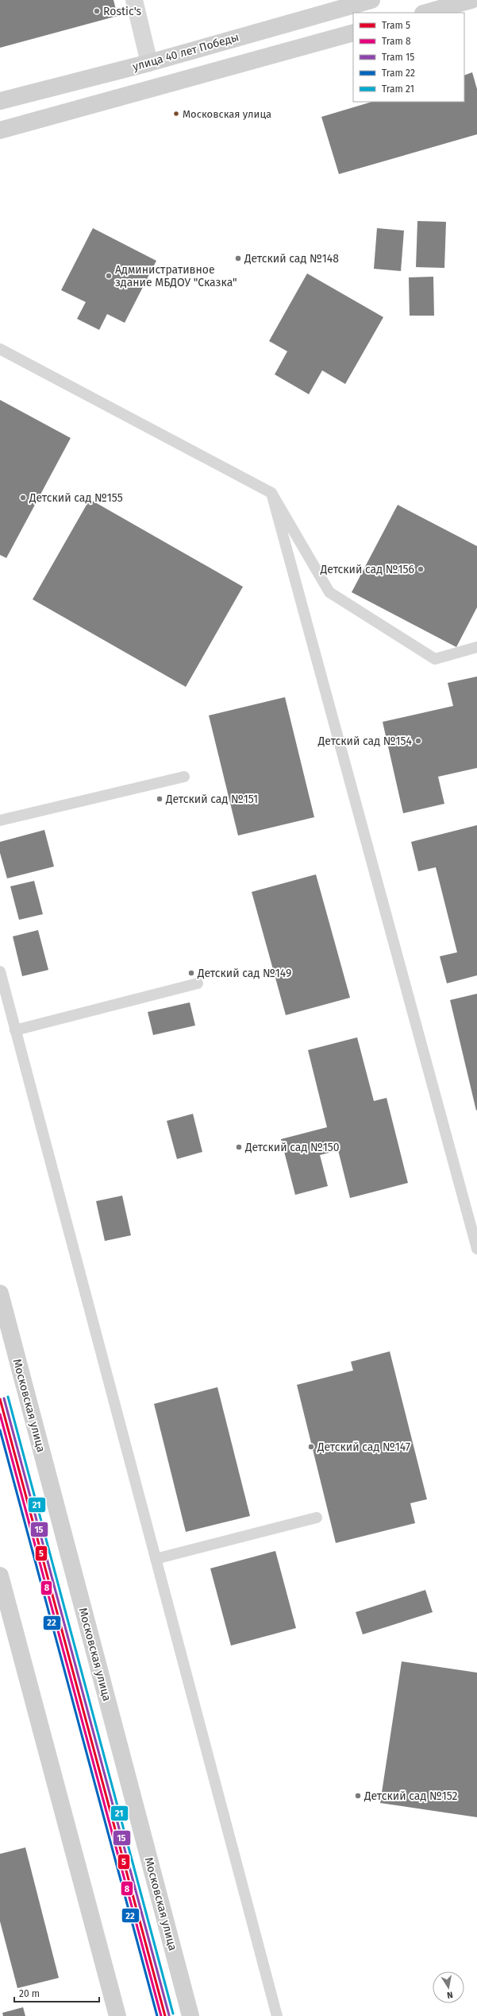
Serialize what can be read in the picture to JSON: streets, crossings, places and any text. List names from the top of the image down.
{
  "streets": {
    "street": ["улица 40 лет Победы", "Московская улица"]
  },
  "places": [
    "Rostic's",
    "Московская улица",
    "Детский сад №148",
    "Административное здание МБДОУ \"Сказка\"",
    "Детский сад №155",
    "Детский сад №156",
    "Детский сад №154",
    "Детский сад №151",
    "Детский сад №149",
    "Детский сад №150",
    "Детский сад №147",
    "Детский сад №152"
  ],
  "lines": [
    "tram line 21",
    "tram line 15",
    "tram line 5",
    "tram line 8",
    "tram line 22"
  ],
  "legend": [
    "Tram 5",
    "Tram 8",
    "Tram 15",
    "Tram 22",
    "Tram 21"
  ],
  "scale_bar": "20 m",
  "north": "bottom"
}
